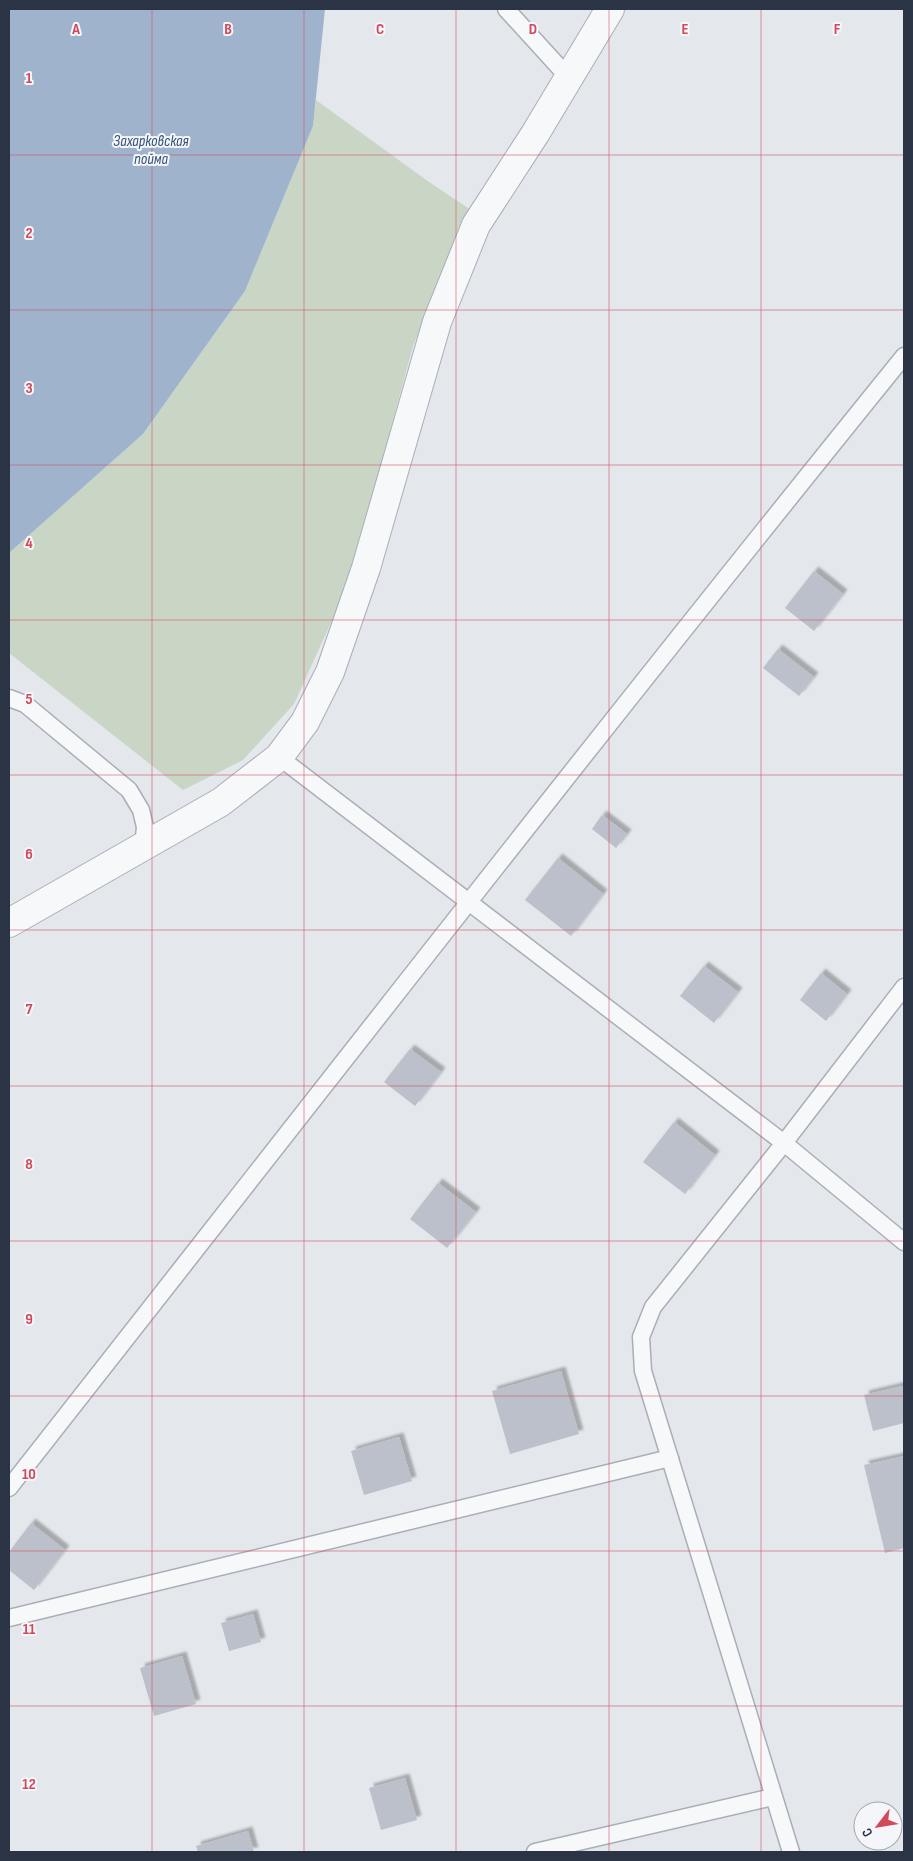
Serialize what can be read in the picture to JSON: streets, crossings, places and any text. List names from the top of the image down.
{
  "water": ["Захарковская пойма"],
  "north": "bottom left",
  "grid": {
    "columns": [
      "A",
      "B",
      "C",
      "D",
      "E",
      "F"
    ],
    "rows": [
      "1",
      "2",
      "3",
      "4",
      "5",
      "6",
      "7",
      "8",
      "9",
      "10",
      "11",
      "12"
    ]
  }
}
